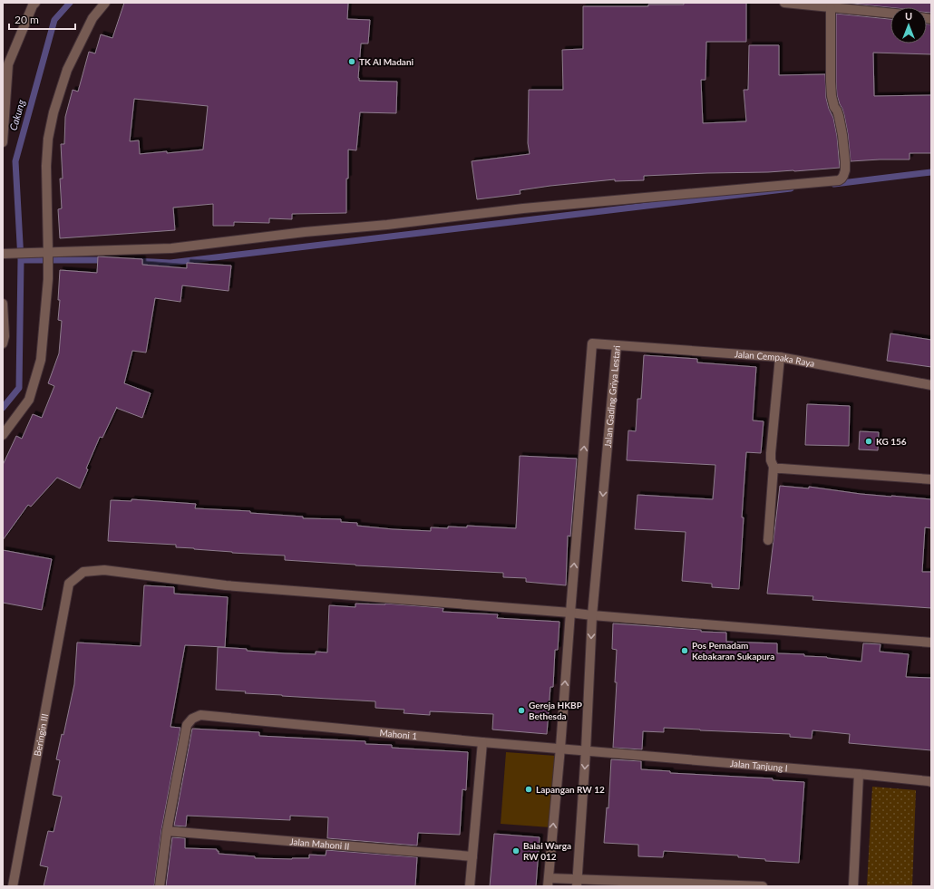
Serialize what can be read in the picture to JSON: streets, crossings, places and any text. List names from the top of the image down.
{
  "streets": {
    "street": [
      "Jalan Cempaka Raya",
      "Jalan Gading Griya Lestari",
      "Mahoni 1",
      "Beringin III",
      "Jalan Tanjung I",
      "Jalan Mahoni II"
    ]
  },
  "crossings": [
    ["Jalan Cempaka Raya", "Jalan Gading Griya Lestari"],
    ["Jalan Gading Griya Lestari", "Mahoni 1"],
    ["Jalan Gading Griya Lestari", "Beringin III"],
    ["Jalan Gading Griya Lestari", "Jalan Tanjung I"],
    ["Mahoni 1", "Jalan Tanjung I"],
    ["Mahoni 1", "Jalan Mahoni II"]
  ],
  "water": ["Cakung"],
  "places": [
    "TK Al Madani",
    "KG 156",
    "Pos Pemadam Kebakaran Sukapura",
    "Gereja HKBP Bethesda",
    "Lapangan RW 12",
    "Balai Warga RW 012"
  ],
  "scale_bar": "20 m",
  "north": "top"
}
